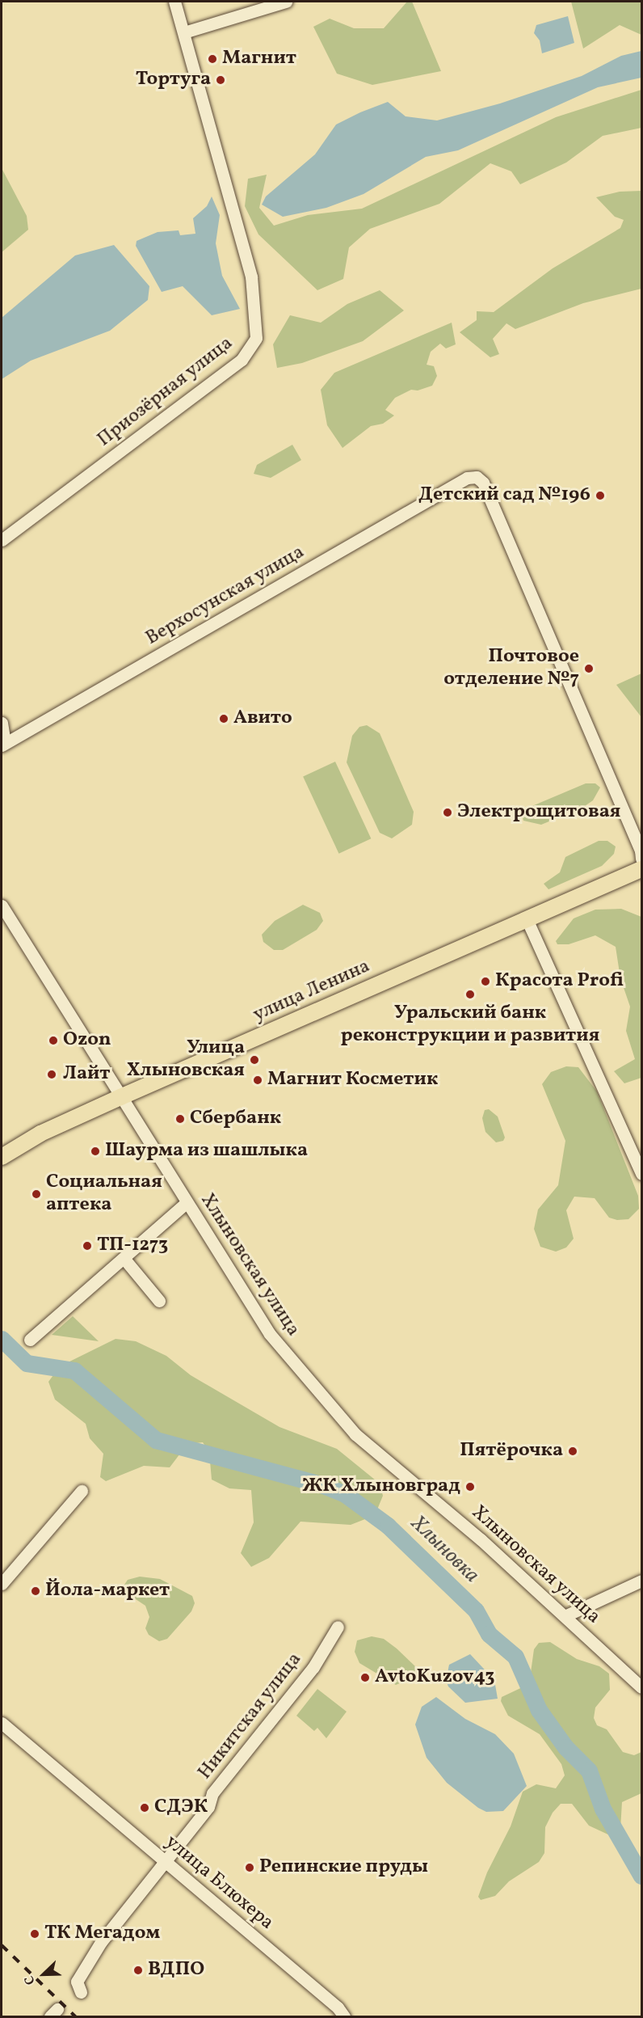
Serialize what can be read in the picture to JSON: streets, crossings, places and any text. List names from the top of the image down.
{
  "streets": {
    "main road": ["улица Ленина"],
    "street": [
      "Приозёрная улица",
      "Верхосунская улица",
      "Хлыновская улица",
      "Никитская улица",
      "улица Блюхера"
    ]
  },
  "crossings": [
    ["улица Ленина", "Хлыновская улица"],
    ["Никитская улица", "улица Блюхера"]
  ],
  "water": ["Хлыновка"],
  "places": [
    "Магнит",
    "Тортуга",
    "Детский сад №196",
    "Почтовое отделение №7",
    "Авито",
    "Электрощитовая",
    "Красота Profi",
    "Уральский банк реконструкции и развития",
    "Ozon",
    "Улица Хлыновская",
    "Лайт",
    "Магнит Косметик",
    "Сбербанк",
    "Шаурма из шашлыка",
    "Социальная аптека",
    "ТП-1273",
    "Пятёрочка",
    "ЖК Хлыновград",
    "Йола-маркет",
    "AvtoKuzov43",
    "СДЭК",
    "Репинские пруды",
    "ТК Мегадом",
    "ВДПО"
  ],
  "north": "bottom left"
}
